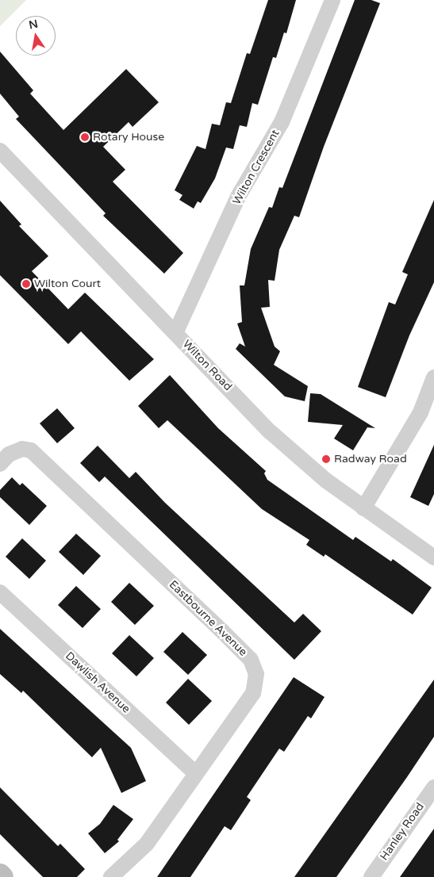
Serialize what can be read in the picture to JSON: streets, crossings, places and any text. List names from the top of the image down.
{
  "streets": {
    "street": [
      "Wilton Crescent",
      "Wilton Road",
      "Eastbourne Avenue",
      "Dawlish Avenue",
      "Hanley Road"
    ]
  },
  "crossings": [
    ["Wilton Crescent", "Wilton Road"],
    ["Eastbourne Avenue", "Dawlish Avenue"]
  ],
  "places": ["Rotary House", "Wilton Court", "Radway Road"],
  "north": "top"
}
